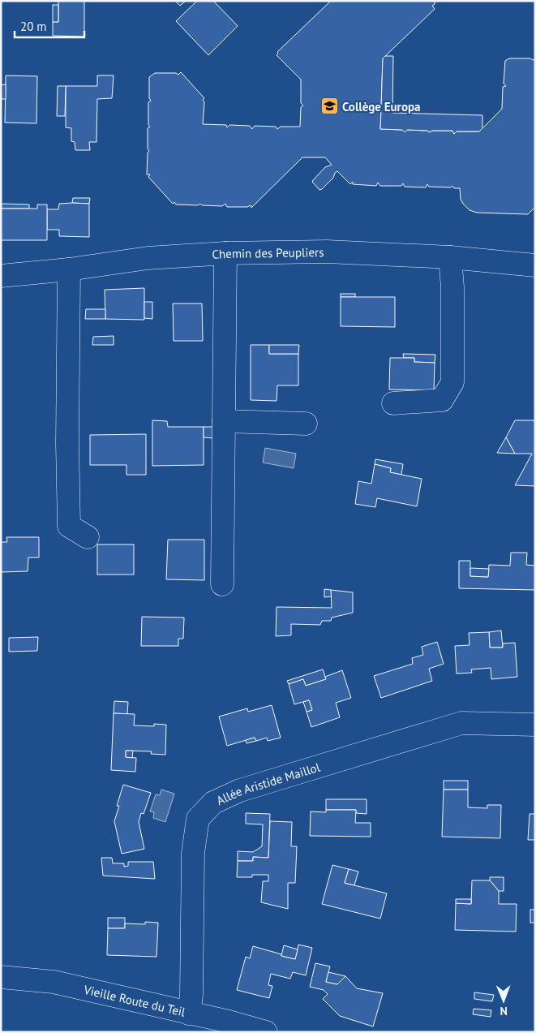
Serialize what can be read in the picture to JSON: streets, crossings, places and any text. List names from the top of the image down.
{
  "streets": {
    "street": ["Chemin des Peupliers", "Allée Aristide Maillol", "Vieille Route du Teil"]
  },
  "crossings": [
    ["Allée Aristide Maillol", "Vieille Route du Teil"]
  ],
  "places": {
    "school or university": ["Collège Europa"]
  },
  "scale_bar": "20 m",
  "north": "bottom"
}
